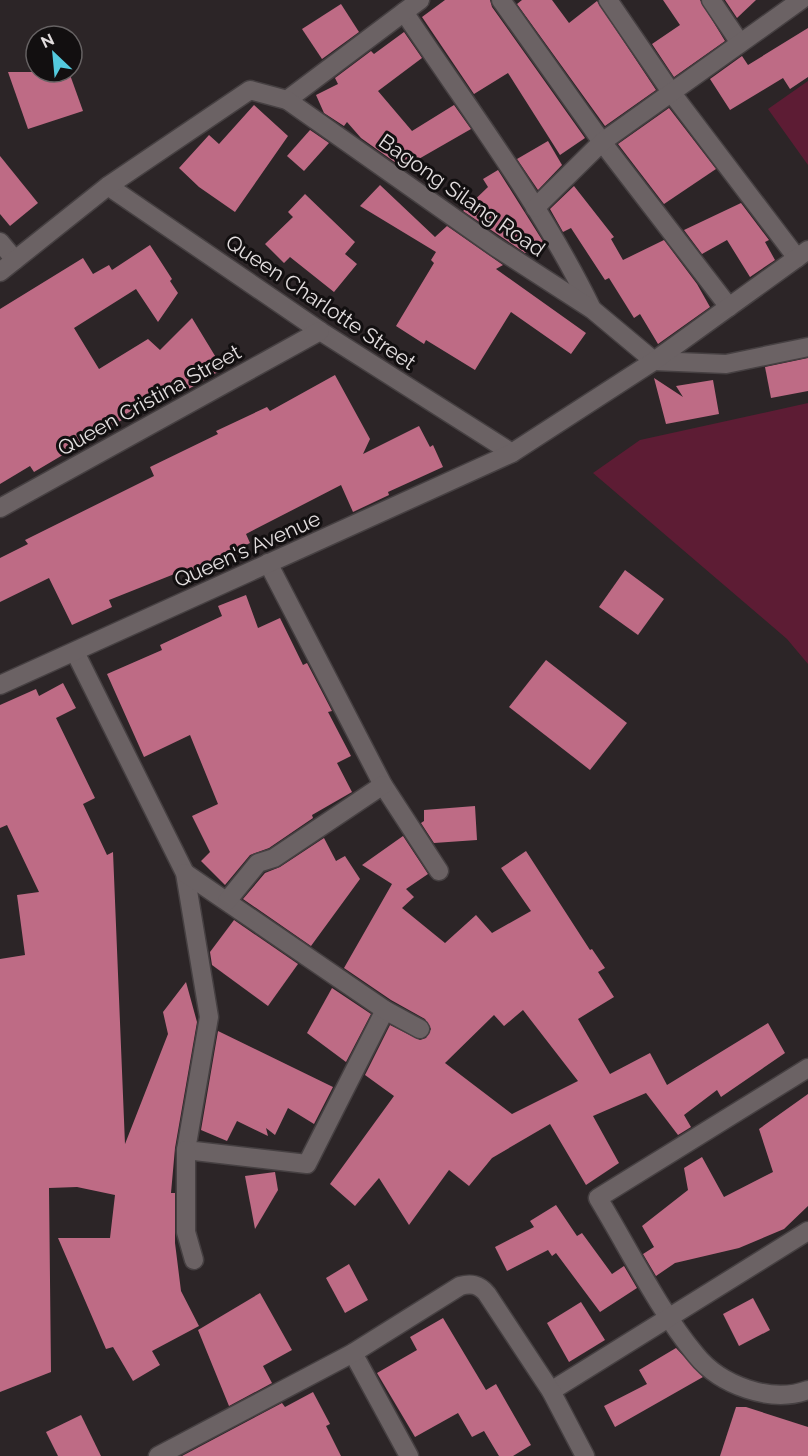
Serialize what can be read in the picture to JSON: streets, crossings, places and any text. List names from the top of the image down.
{
  "streets": {
    "street": [
      "Bagong Silang Road",
      "Queen Charlotte Street",
      "Queen Cristina Street",
      "Queen's Avenue"
    ]
  },
  "crossings": [
    ["Bagong Silang Road", "Queen Charlotte Street"],
    ["Bagong Silang Road", "Queen's Avenue"],
    ["Queen Charlotte Street", "Queen Cristina Street"],
    ["Queen Charlotte Street", "Queen's Avenue"]
  ],
  "north": "top left"
}
